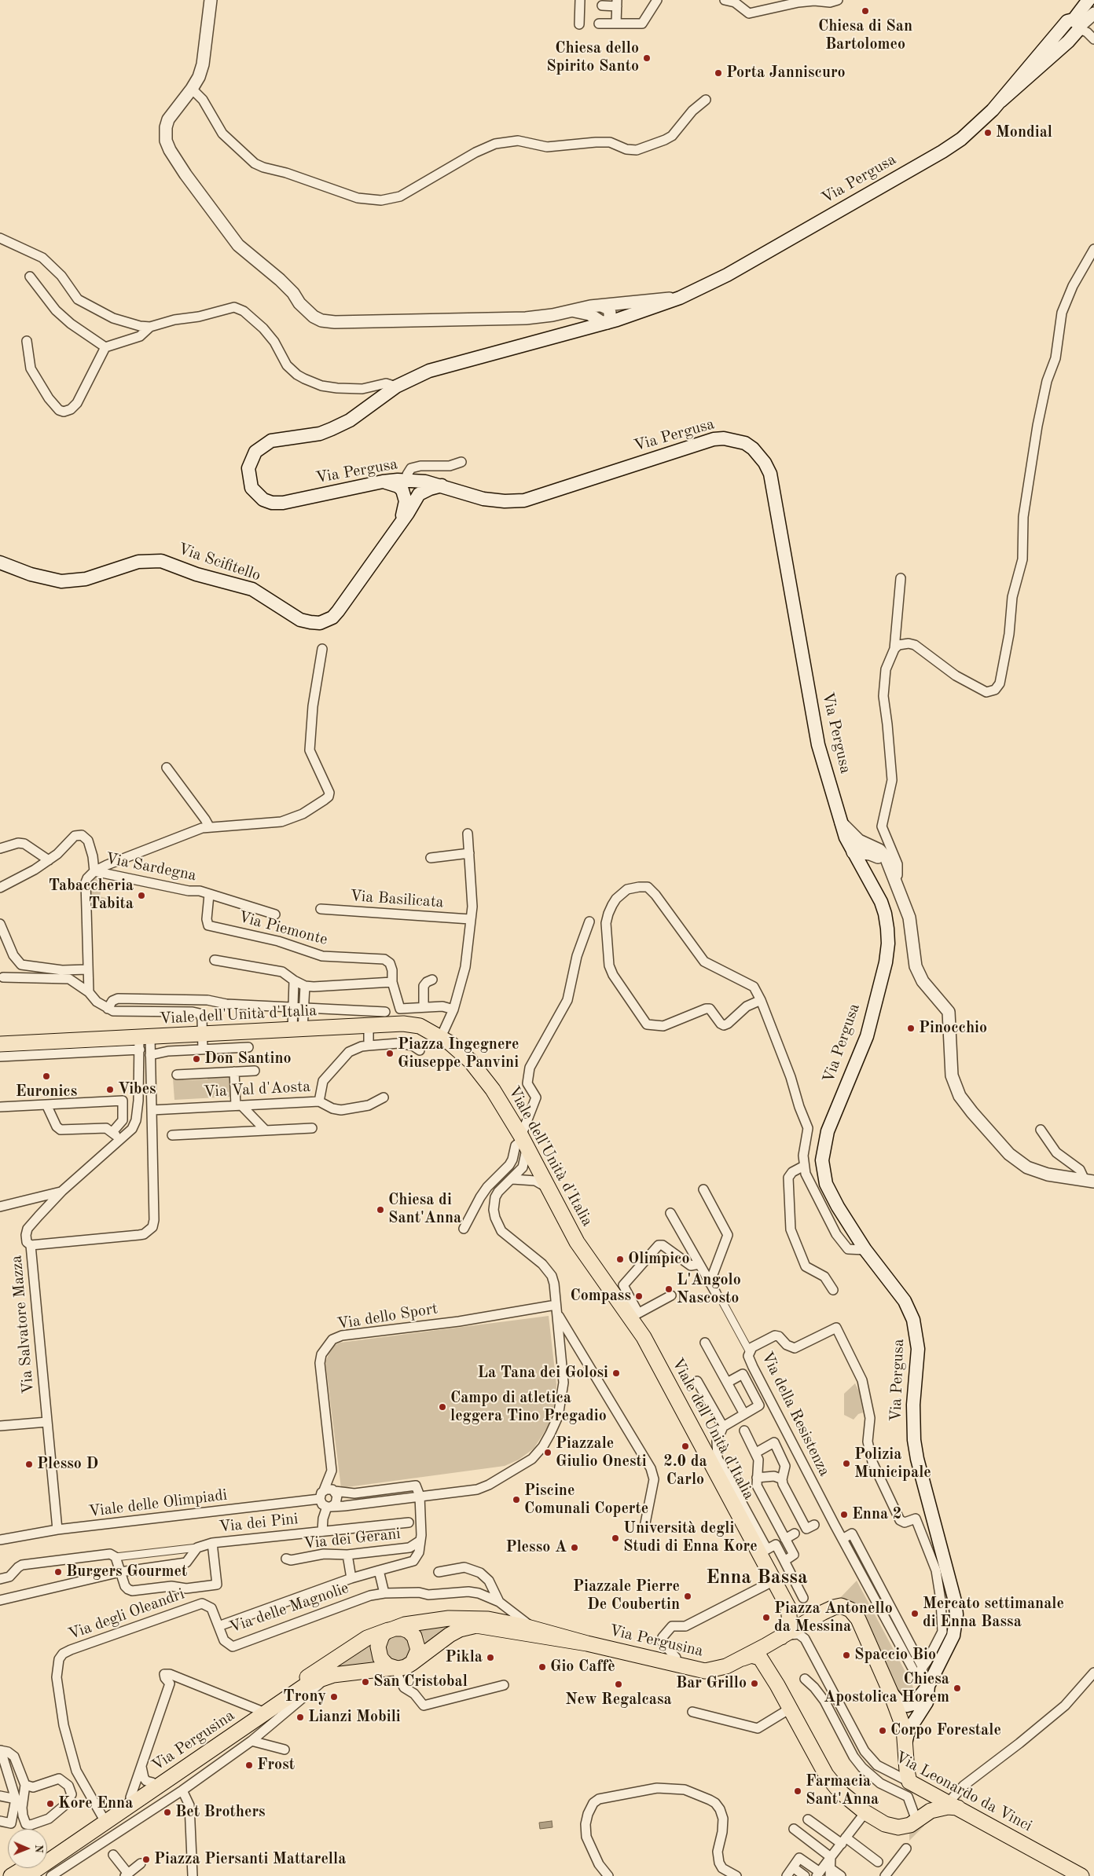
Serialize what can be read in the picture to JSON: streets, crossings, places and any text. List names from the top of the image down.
{
  "streets": {
    "main road": [
      "Via Pergusa",
      "Via Scifitello",
      "Viale dell'Unità d'Italia",
      "Via Pergusina",
      "Via Leonardo da Vinci"
    ],
    "street": [
      "Via Sardegna",
      "Via Basilicata",
      "Via Piemonte",
      "Via Val d'Aosta",
      "Via dello Sport",
      "Via Salvatore Mazza",
      "Via della Resistenza",
      "Viale delle Olimpiadi",
      "Via dei Pini",
      "Via dei Gerani",
      "Via delle Magnolie",
      "Via degli Oleandri"
    ]
  },
  "crossings": [
    ["Via Pergusa", "Via della Resistenza"],
    ["Via Sardegna", "Via Piemonte"],
    ["Viale dell'Unità d'Italia", "Via Salvatore Mazza"],
    ["Via Val d'Aosta", "Via Salvatore Mazza"],
    ["Via dello Sport", "Viale delle Olimpiadi"],
    ["Via Salvatore Mazza", "Viale delle Olimpiadi"],
    ["Via dei Gerani", "Via delle Magnolie"],
    ["Via delle Magnolie", "Via degli Oleandri"],
    ["Via delle Magnolie", "Via Pergusina"],
    ["Via degli Oleandri", "Via Pergusina"],
    ["Via Pergusina", "Via Leonardo da Vinci"]
  ],
  "districts": ["Enna Bassa"],
  "places": [
    "Chiesa di San Bartolomeo",
    "Chiesa dello Spirito Santo",
    "Porta Janniscuro",
    "Mondial",
    "Tabaccheria Tabita",
    "Pinocchio",
    "Piazza Ingegnere Giuseppe Panvini",
    "Don Santino",
    "Euronics",
    "Vibes",
    "Chiesa di Sant'Anna",
    "Olimpico",
    "L'Angolo Nascosto",
    "Compass",
    "La Tana dei Golosi",
    "Campo di atletica leggera Tino Pregadio",
    "2.0 da Carlo",
    "Piazzale Giulio Onesti",
    "Polizia Municipale",
    "Plesso D",
    "Piscine Comunali Coperte",
    "Enna 2",
    "Università degli Studi di Enna Kore",
    "Plesso A",
    "Burgers Gourmet",
    "Piazzale Pierre De Coubertin",
    "Mercato settimanale di Enna Bassa",
    "Piazza Antonello da Messina",
    "Spaccio Bio",
    "Pikla",
    "Gio Caffè",
    "San Cristobal",
    "Bar Grillo",
    "New Regalcasa",
    "Chiesa Apostolica Horem",
    "Trony",
    "Lianzi Mobili",
    "Corpo Forestale",
    "Frost",
    "Farmacia Sant'Anna",
    "Kore Enna",
    "Bet Brothers",
    "Piazza Piersanti Mattarella"
  ],
  "north": "right"
}
